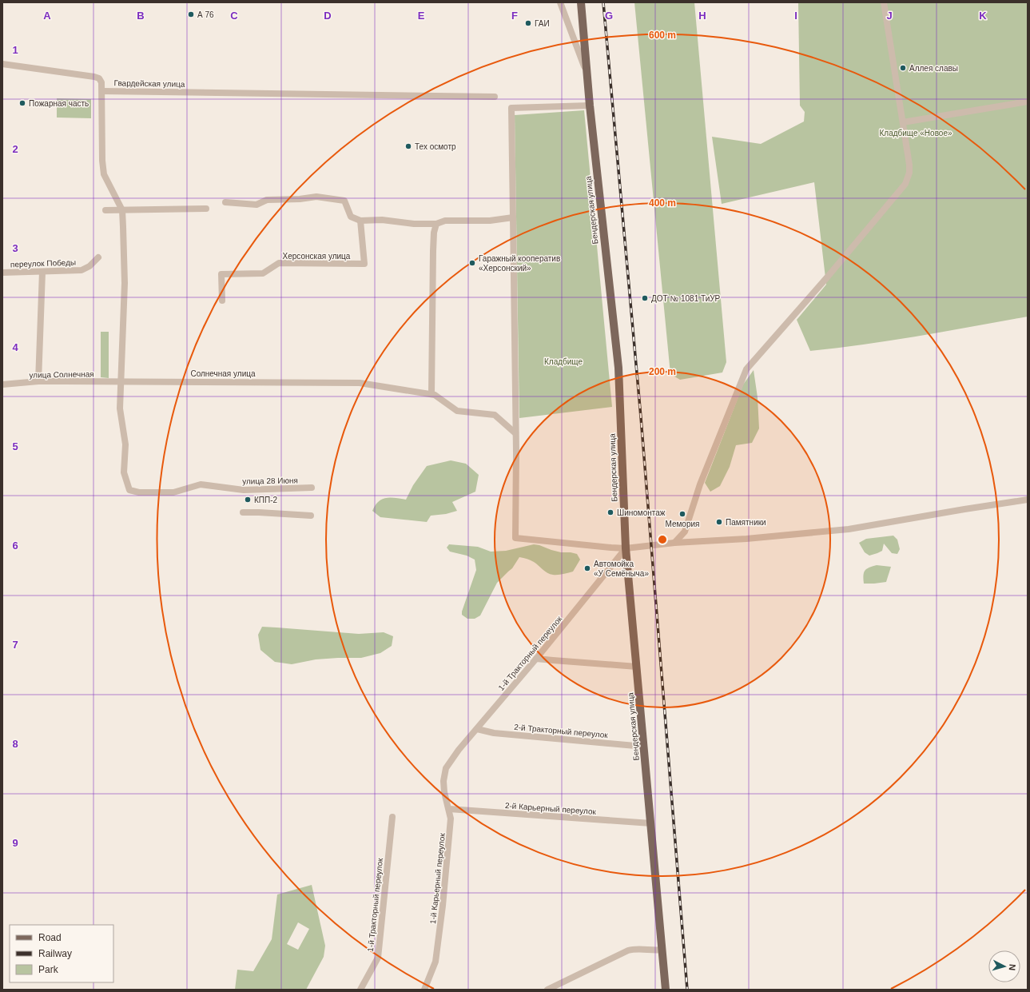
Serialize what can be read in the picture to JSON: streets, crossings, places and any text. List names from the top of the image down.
{
  "streets": {
    "main road": ["Бендерская улица"],
    "street": [
      "Гвардейская улица",
      "Херсонская улица",
      "переулок Победы",
      "Солнечная улица",
      "улица Солнечная",
      "улица 28 Июня",
      "1-й Тракторный переулок",
      "2-й Тракторный переулок",
      "2-й Карьерный переулок",
      "1-й Карьерный переулок"
    ]
  },
  "crossings": [
    ["Бендерская улица", "1-й Тракторный переулок"],
    ["Бендерская улица", "2-й Тракторный переулок"],
    ["Бендерская улица", "2-й Карьерный переулок"],
    ["Солнечная улица", "улица Солнечная"],
    ["Солнечная улица", "улица 28 Июня"],
    ["улица Солнечная", "улица 28 Июня"],
    ["1-й Тракторный переулок", "2-й Тракторный переулок"],
    ["1-й Тракторный переулок", "1-й Карьерный переулок"],
    ["2-й Карьерный переулок", "1-й Карьерный переулок"]
  ],
  "parks": ["Кладбище «Новое»", "Кладбище"],
  "places": [
    "А 76",
    "ГАИ",
    "Аллея славы",
    "Пожарная часть",
    "Тех осмотр",
    "Гаражный кооператив «Херсонский»",
    "ДОТ № 1081 ТиУР",
    "КПП-2",
    "Шиномонтаж",
    "Мемория",
    "Памятники",
    "Автомойка «У Семёныча»"
  ],
  "legend": ["Road", "Railway", "Park"],
  "north": "right",
  "grid": {
    "columns": [
      "A",
      "B",
      "C",
      "D",
      "E",
      "F",
      "G",
      "H",
      "I",
      "J",
      "K"
    ],
    "rows": [
      "1",
      "2",
      "3",
      "4",
      "5",
      "6",
      "7",
      "8",
      "9"
    ]
  },
  "rings": ["600 m", "400 m", "200 m"]
}
